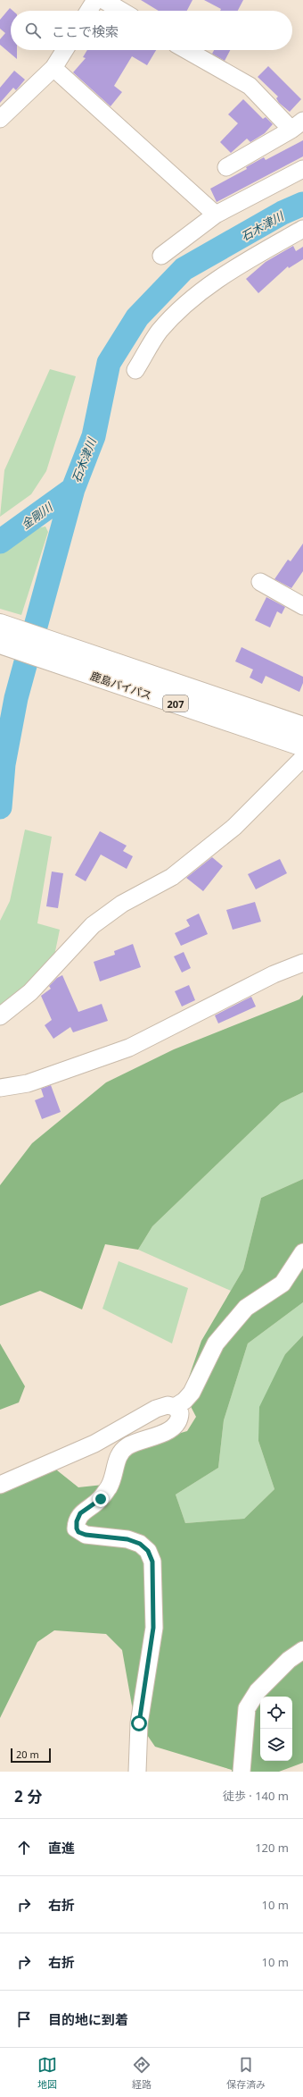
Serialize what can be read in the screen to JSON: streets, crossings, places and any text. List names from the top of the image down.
{
  "streets": {
    "highway": ["鹿島バイパス", "207"]
  },
  "water": ["石木津川", "金剛川"],
  "scale_bar": "20 m",
  "page": {
    "search": "ここで検索",
    "scale": "20 m",
    "heading": ["2 分", "徒歩 · 140 m"],
    "list": [
      ["直進", "120 m"],
      ["右折", "10 m"],
      ["右折", "10 m"],
      "目的地に到着"
    ],
    "nav": ["地図", "経路", "保存済み"]
  }
}
